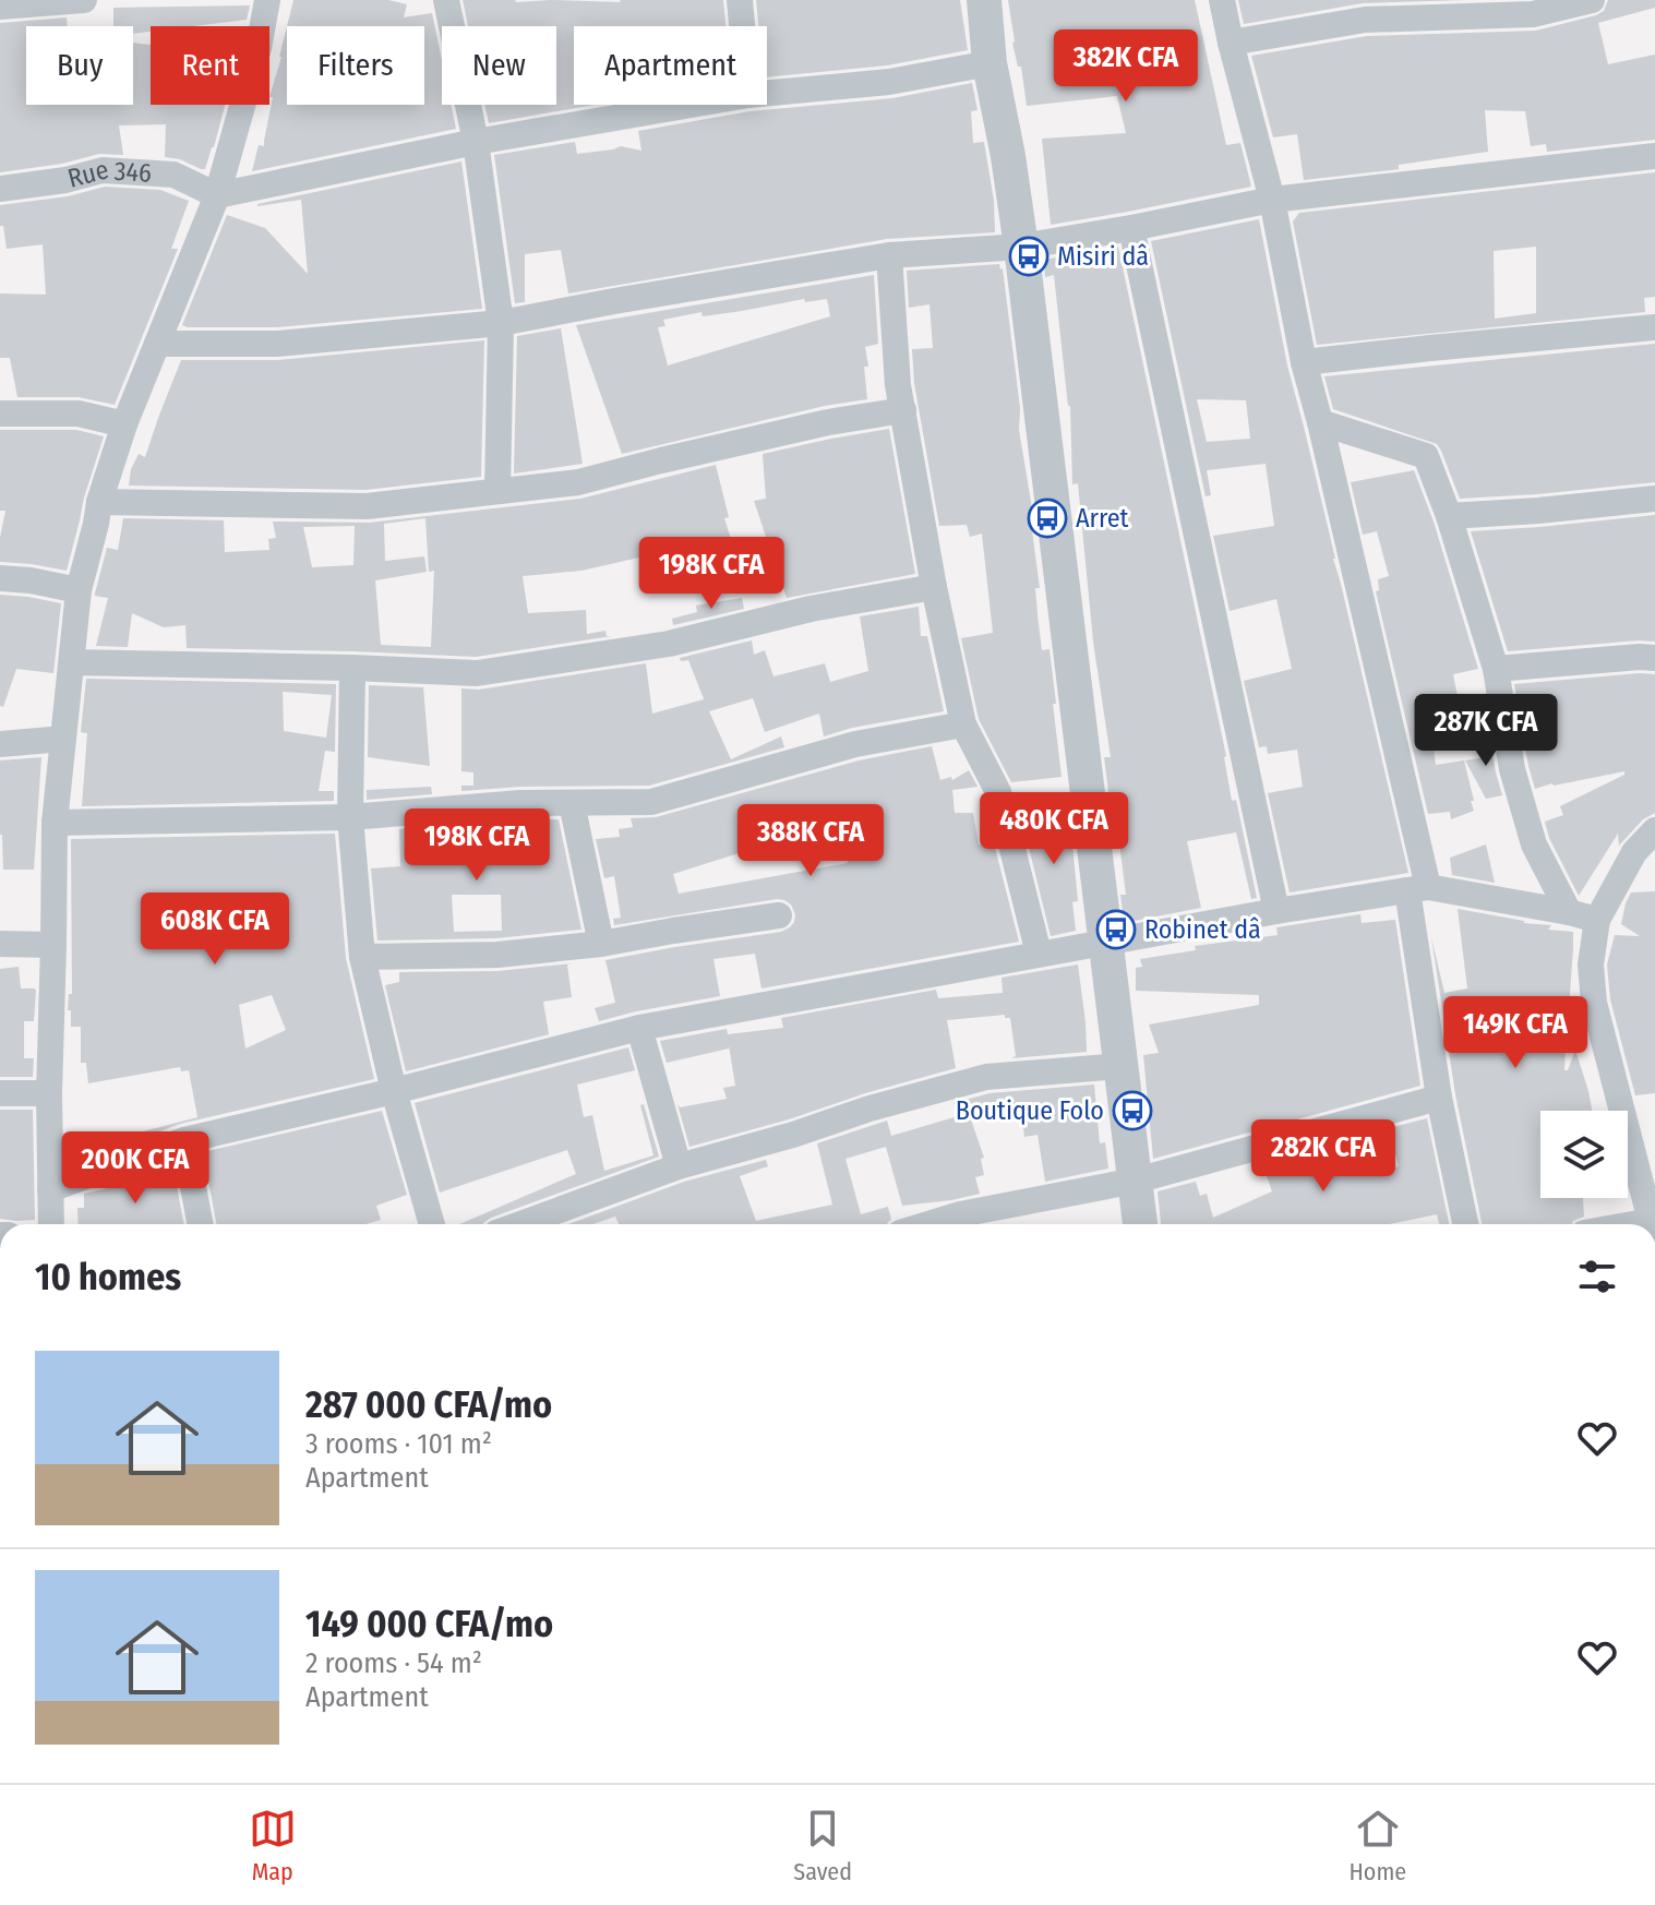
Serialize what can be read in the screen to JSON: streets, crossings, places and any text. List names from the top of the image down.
{
  "streets": {
    "street": ["Rue 346"]
  },
  "places": {
    "bus stop": [
      "Misiri dâ",
      "Arret",
      "Robinet dâ",
      "Boutique Folo"
    ]
  },
  "page": {
    "chip": [
      "Buy",
      "Rent",
      "Filters",
      "New",
      "Apartment"
    ],
    "price": [
      "382K CFA",
      "198K CFA",
      "287K CFA",
      "480K CFA",
      "388K CFA",
      "198K CFA",
      "608K CFA",
      "149K CFA",
      "282K CFA",
      "200K CFA"
    ],
    "heading": "10 homes",
    "list": [
      {
        "name": "287 000 CFA/mo",
        "note": "3 rooms · 101 m² · Apartment"
      },
      {
        "name": "149 000 CFA/mo",
        "note": "2 rooms · 54 m² · Apartment"
      }
    ],
    "tabs": ["Map", "Saved", "Home"]
  }
}
